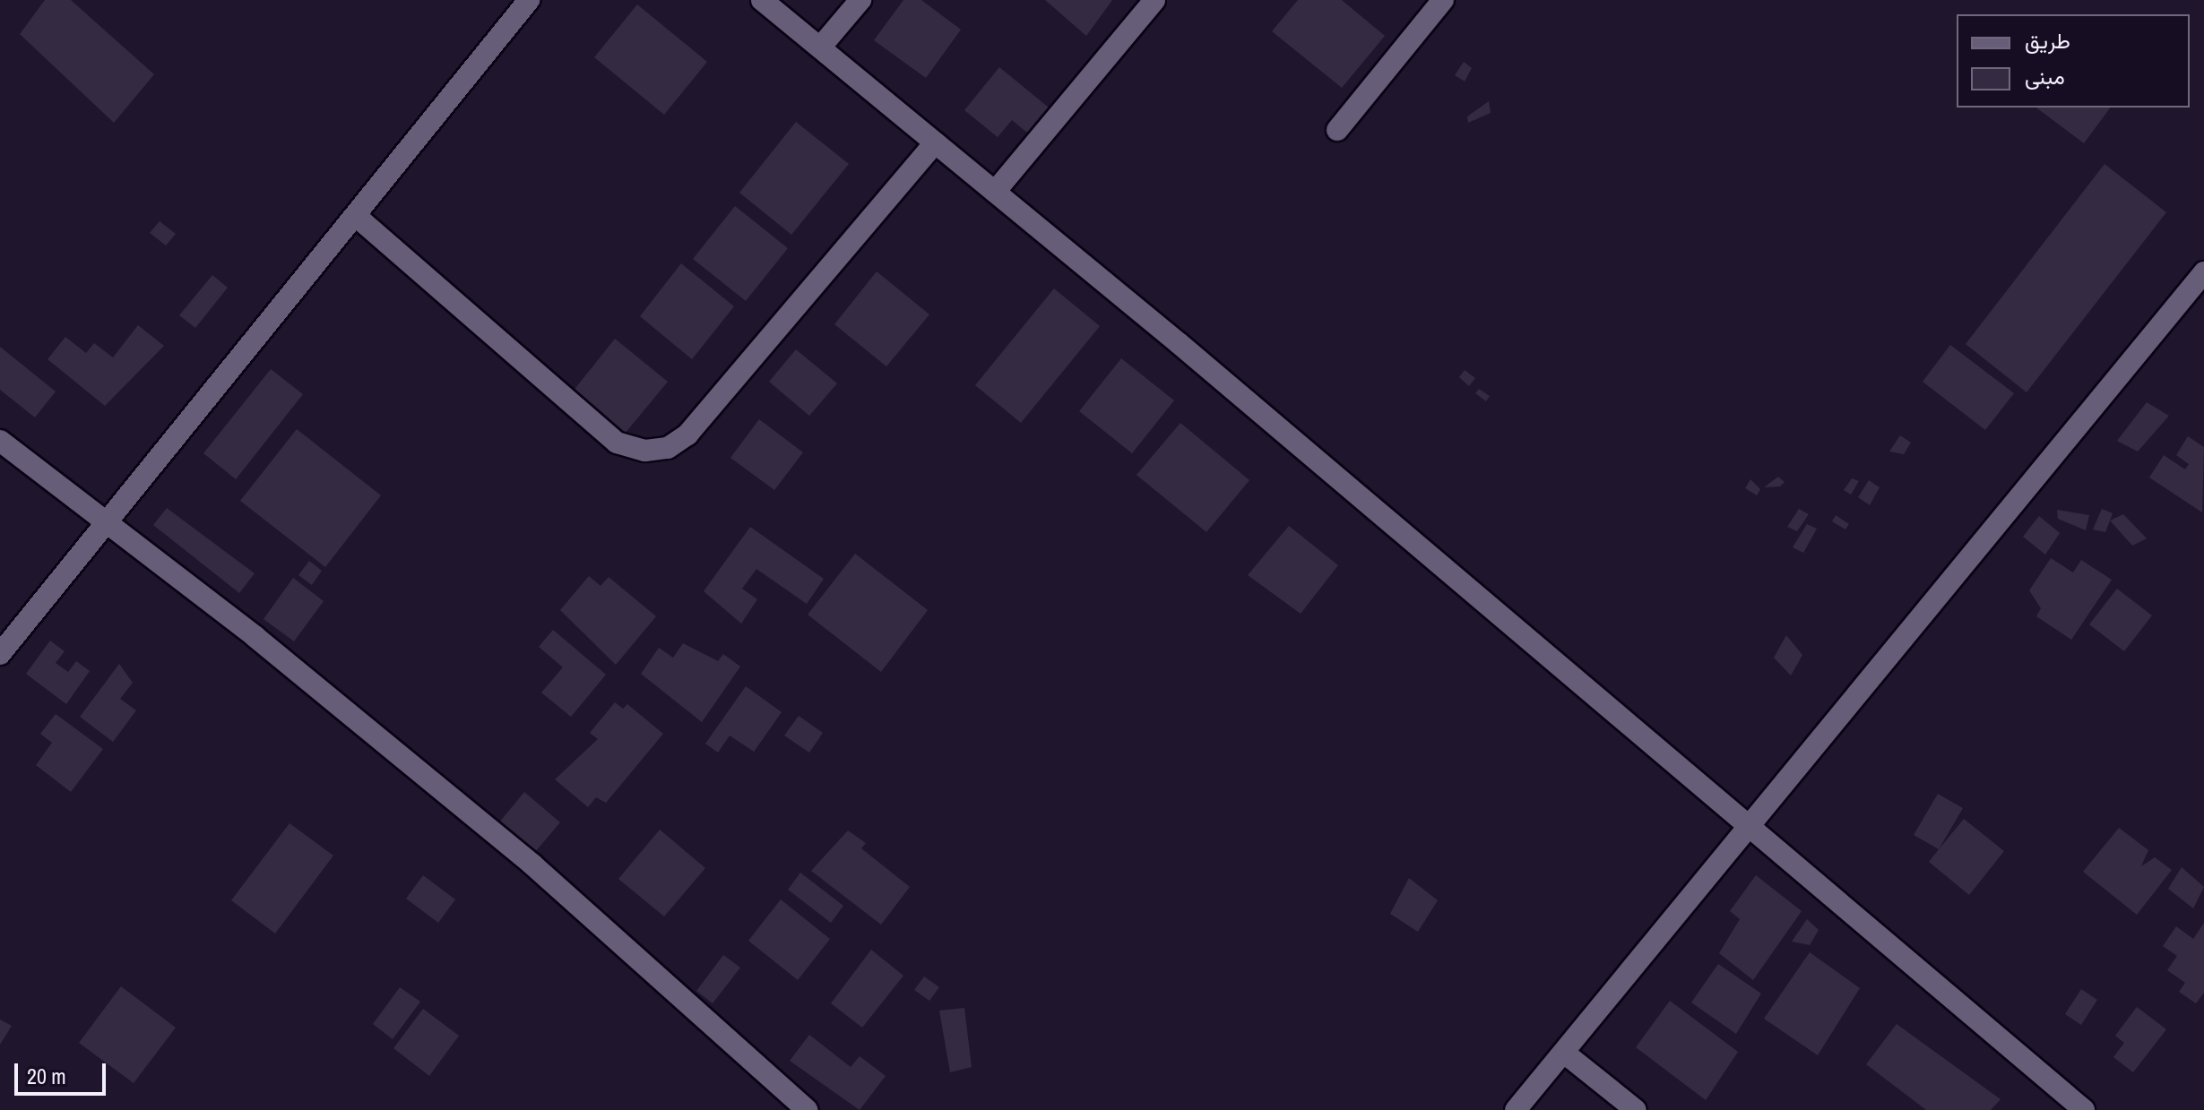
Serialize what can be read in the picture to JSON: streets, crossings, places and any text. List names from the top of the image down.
{
  "legend": ["طريق", "مبنى"],
  "scale_bar": "20 m"
}
